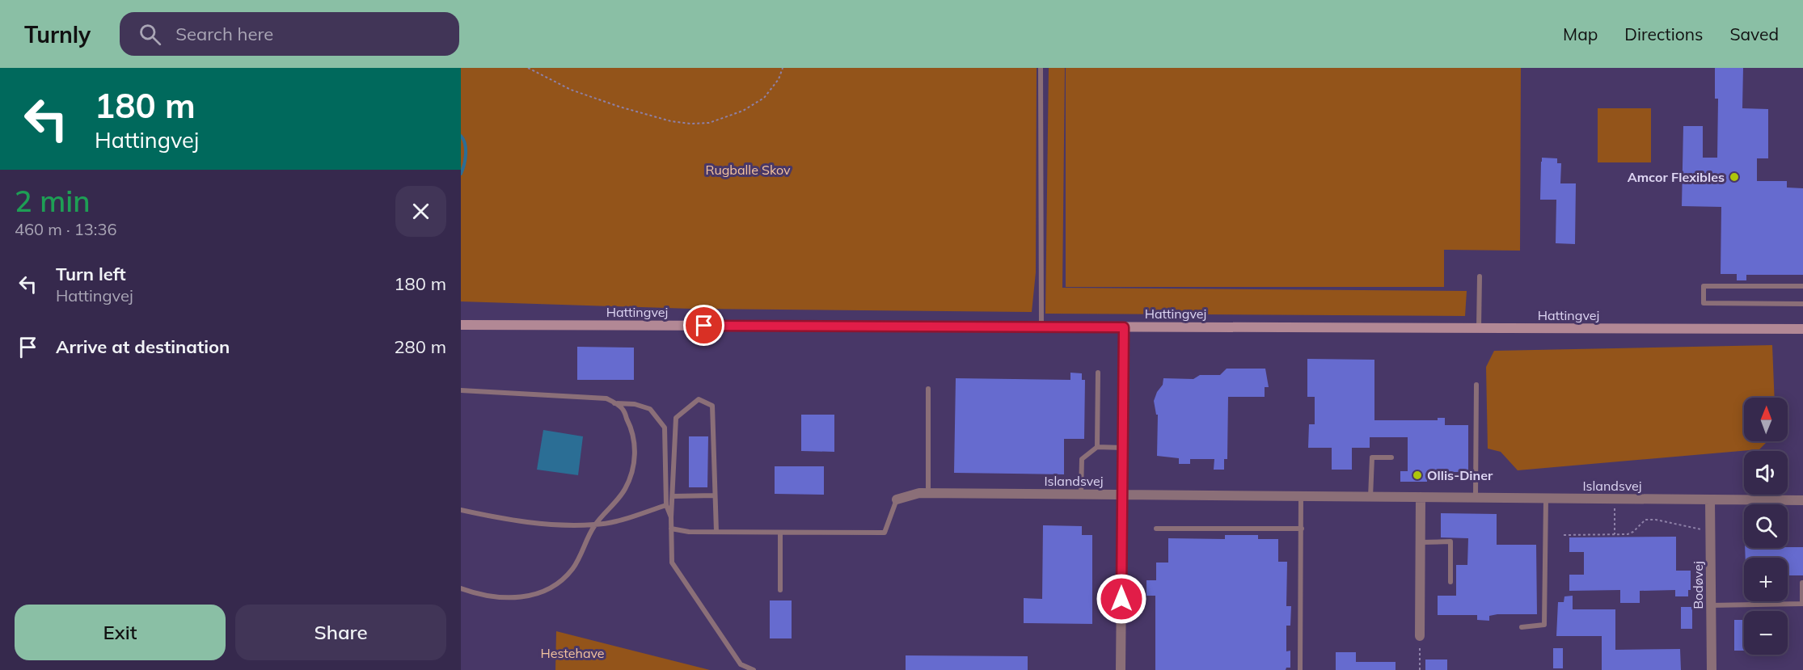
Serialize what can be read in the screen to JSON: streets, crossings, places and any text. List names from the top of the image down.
{
  "streets": {
    "street": ["Hattingvej", "Islandsvej", "Bodøvej"]
  },
  "crossings": [
    ["Islandsvej", "Bodøvej"]
  ],
  "parks": ["Rugballe Skov", "Hestehave"],
  "places": ["Amcor Flexibles", "Ollis-Diner"],
  "north": "top",
  "page": {
    "header": "Turnly",
    "search": "Search here",
    "nav": ["Map", "Directions", "Saved"],
    "turn": ["180 m", "Hattingvej"],
    "heading": ["2 min", "460 m · 13:36"],
    "list": [
      {
        "name": "Turn left",
        "note": "Hattingvej",
        "value": "180 m"
      },
      {
        "name": "Arrive at destination",
        "value": "280 m"
      }
    ],
    "map_buttons": ["+", "−"],
    "buttons": ["Exit", "Share"]
  }
}
